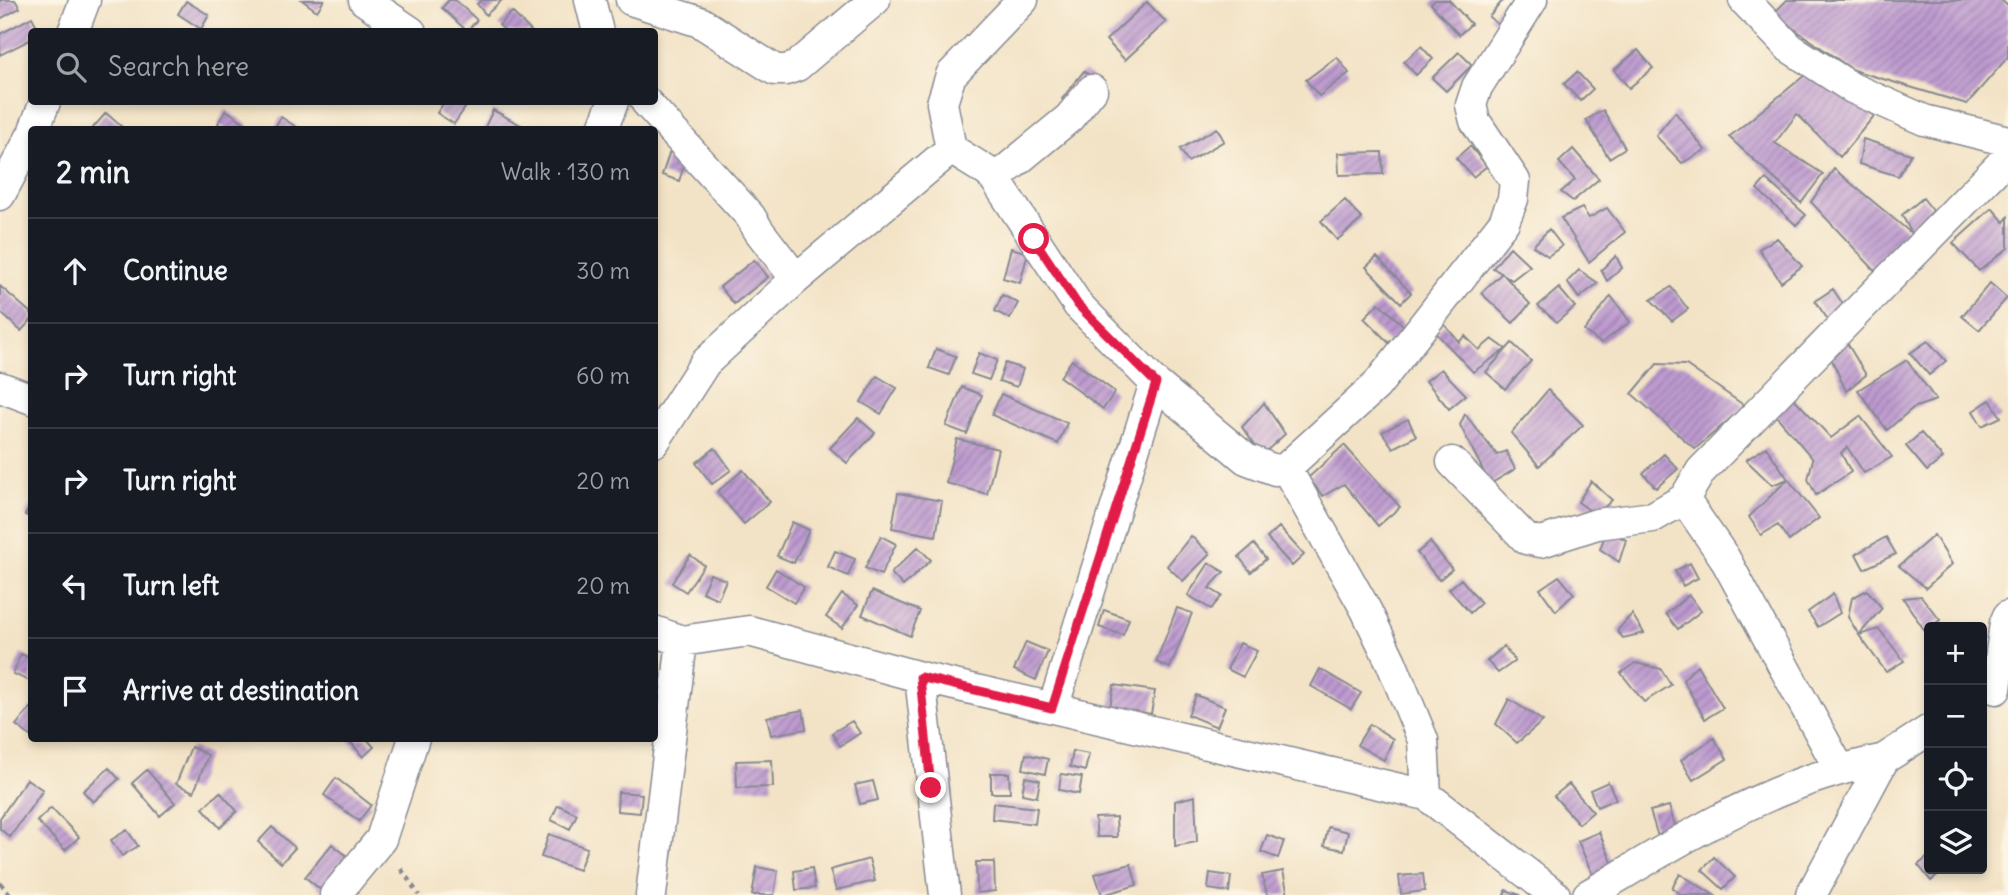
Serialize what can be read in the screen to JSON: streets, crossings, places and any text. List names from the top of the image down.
{
  "page": {
    "search": "Search here",
    "heading": ["2 min", "Walk · 130 m"],
    "list": [
      ["Continue", "30 m"],
      ["Turn right", "60 m"],
      ["Turn right", "20 m"],
      ["Turn left", "20 m"],
      "Arrive at destination"
    ],
    "map_buttons": ["+", "−"]
  }
}
